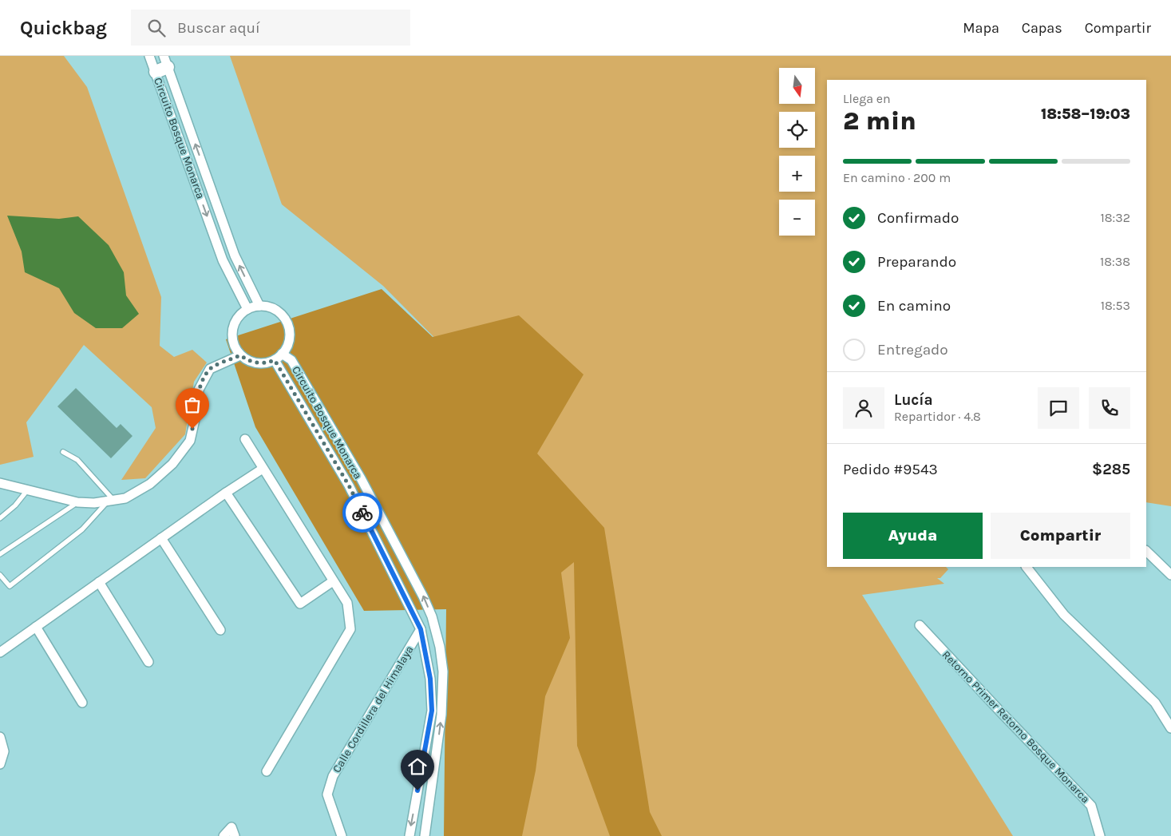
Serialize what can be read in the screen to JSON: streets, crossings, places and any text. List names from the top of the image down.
{
  "streets": {
    "street": ["Circuito Bosque Monarca", "Calle Cordillera del Himalaya", "Retorno Primer Retorno Bosque Monarca"]
  },
  "crossings": [
    ["Circuito Bosque Monarca", "Calle Cordillera del Himalaya"]
  ],
  "north": "bottom",
  "page": {
    "header": "Quickbag",
    "search": "Buscar aquí",
    "nav": ["Mapa", "Capas", "Compartir"],
    "map_buttons": ["+", "−"],
    "heading": ["2 min", "Llega en", "18:58–19:03"],
    "panel": [
      "Lucía",
      "Repartidor · 4.8",
      "Pedido #9543",
      "$285"
    ],
    "bar": "En camino · 200 m",
    "list": [
      ["Confirmado", "18:32"],
      ["Preparando", "18:38"],
      ["En camino", "18:53"],
      "Entregado"
    ],
    "buttons": ["Ayuda", "Compartir"]
  }
}
